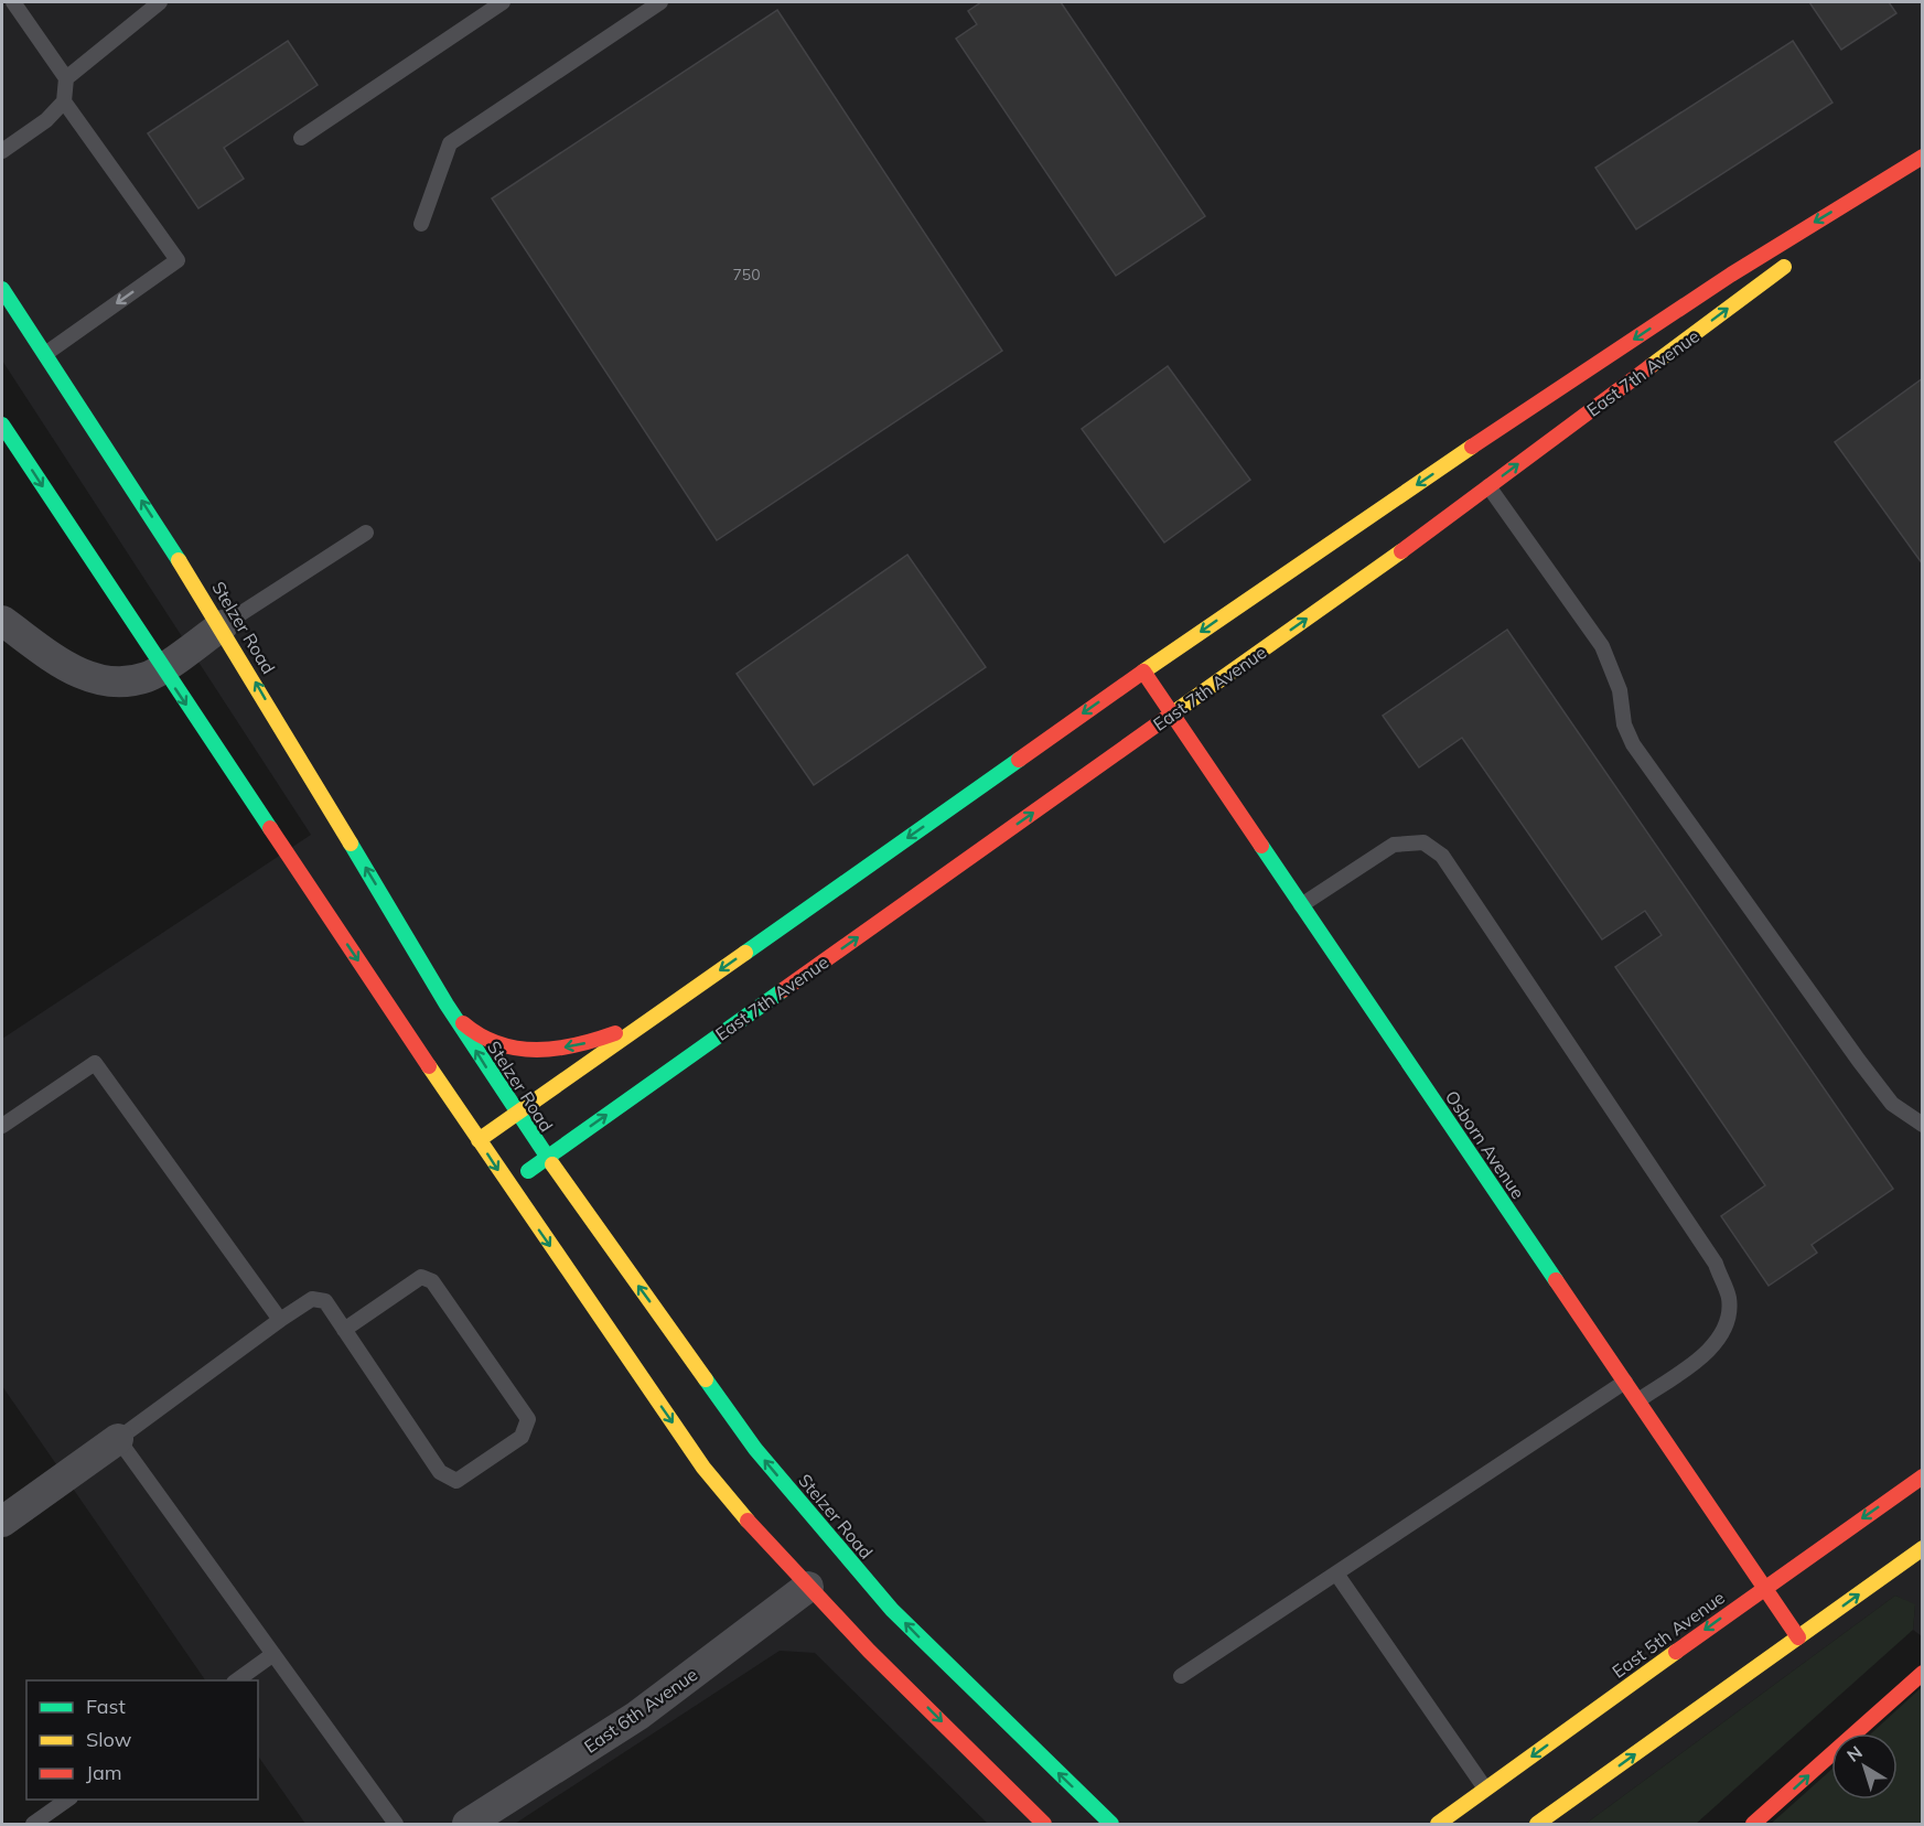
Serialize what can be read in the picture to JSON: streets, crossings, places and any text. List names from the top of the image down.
{
  "streets": {
    "main road": [
      "East 7th Avenue",
      "Stelzer Road",
      "Osborn Avenue",
      "East 5th Avenue"
    ],
    "street": ["East 6th Avenue"]
  },
  "crossings": [
    ["East 7th Avenue", "Stelzer Road"],
    ["East 7th Avenue", "Osborn Avenue"],
    ["Osborn Avenue", "East 5th Avenue"]
  ],
  "house_numbers": ["750"],
  "legend": ["Fast", "Slow", "Jam"],
  "north": "top left"
}
